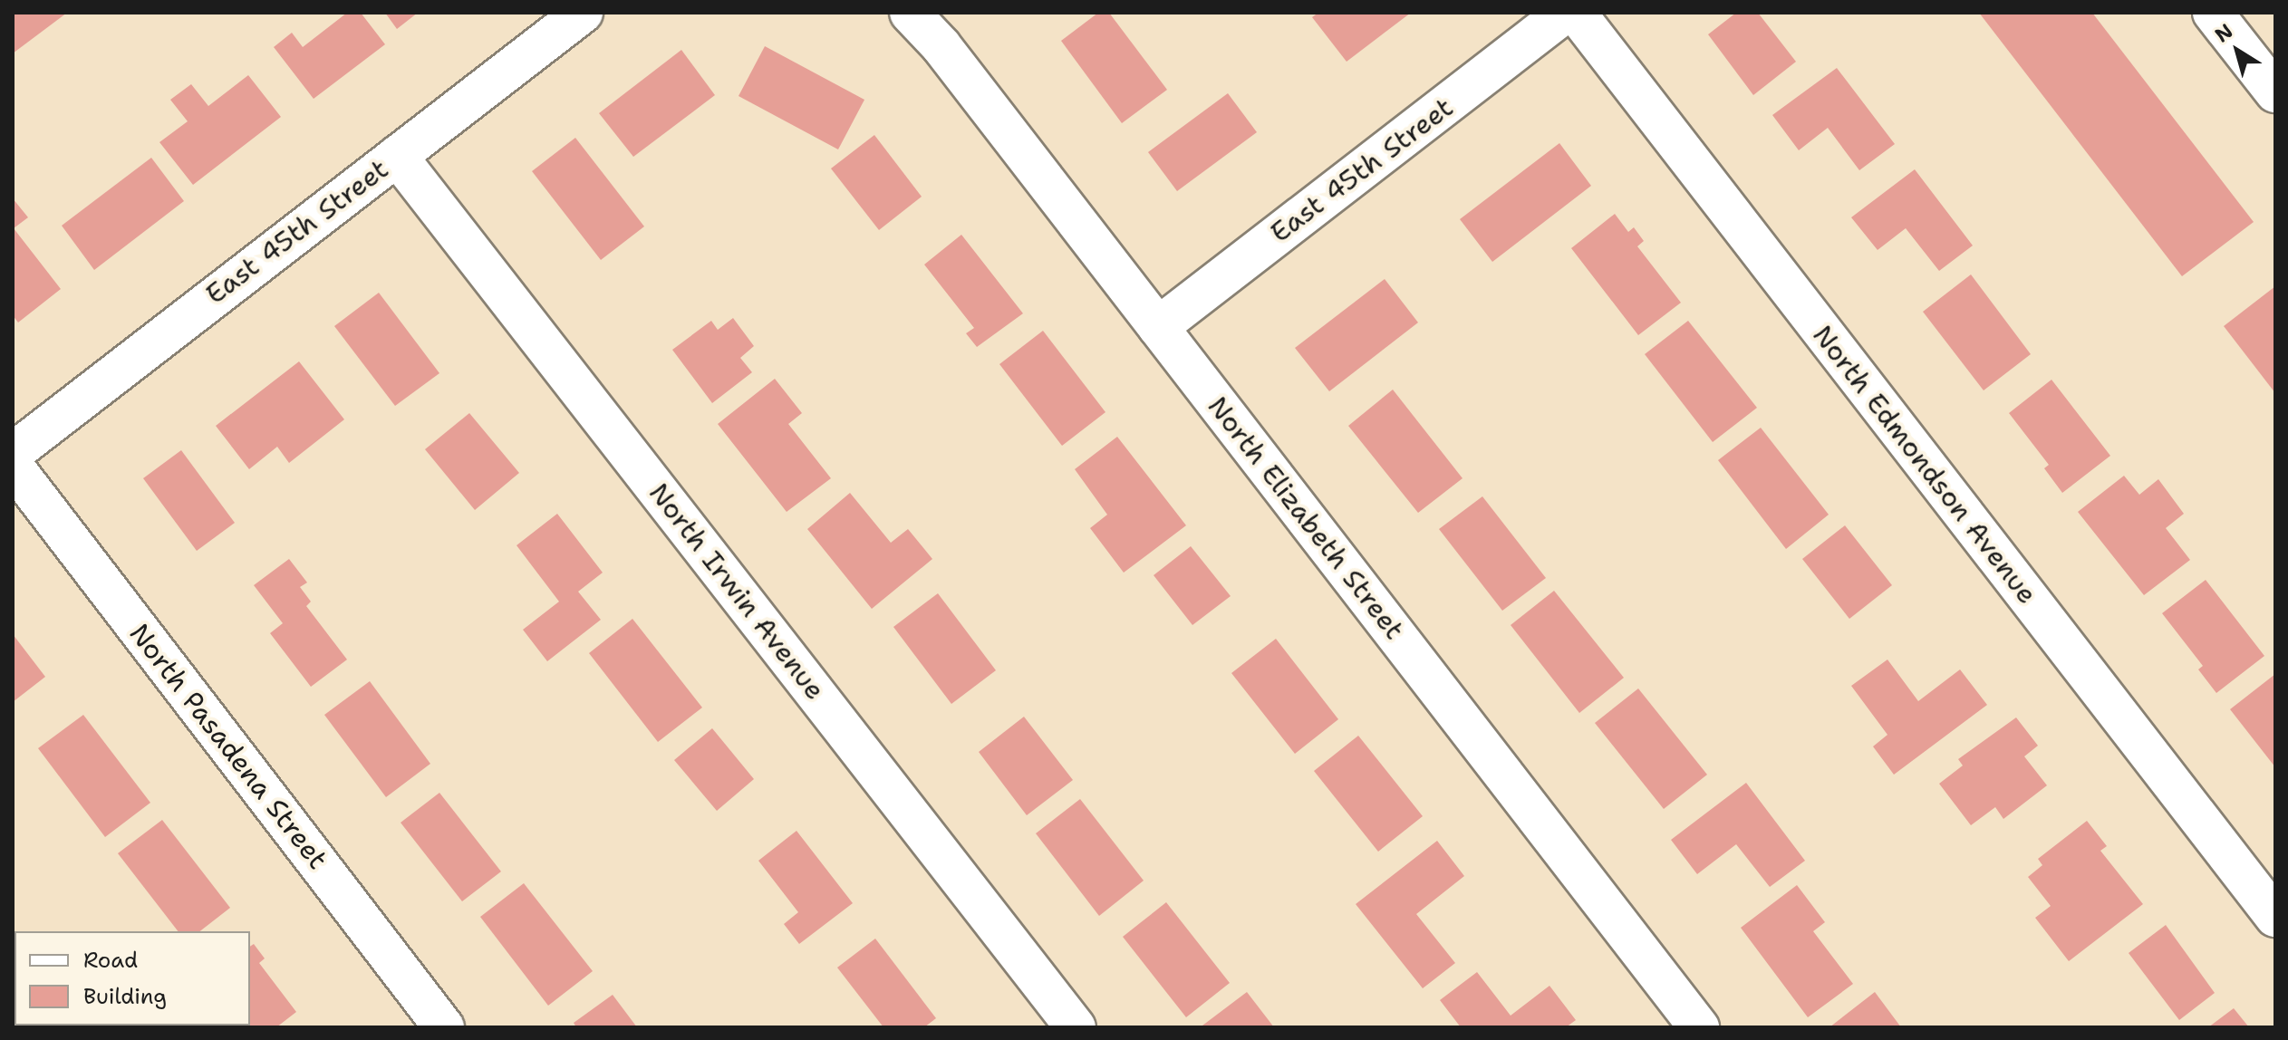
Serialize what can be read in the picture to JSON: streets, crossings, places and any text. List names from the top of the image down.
{
  "streets": {
    "street": [
      "East 45th Street",
      "North Edmondson Avenue",
      "North Elizabeth Street",
      "North Irwin Avenue",
      "North Pasadena Street"
    ]
  },
  "crossings": [
    ["East 45th Street", "North Elizabeth Street"],
    ["East 45th Street", "North Irwin Avenue"]
  ],
  "legend": ["Road", "Building"],
  "north": "top left"
}
